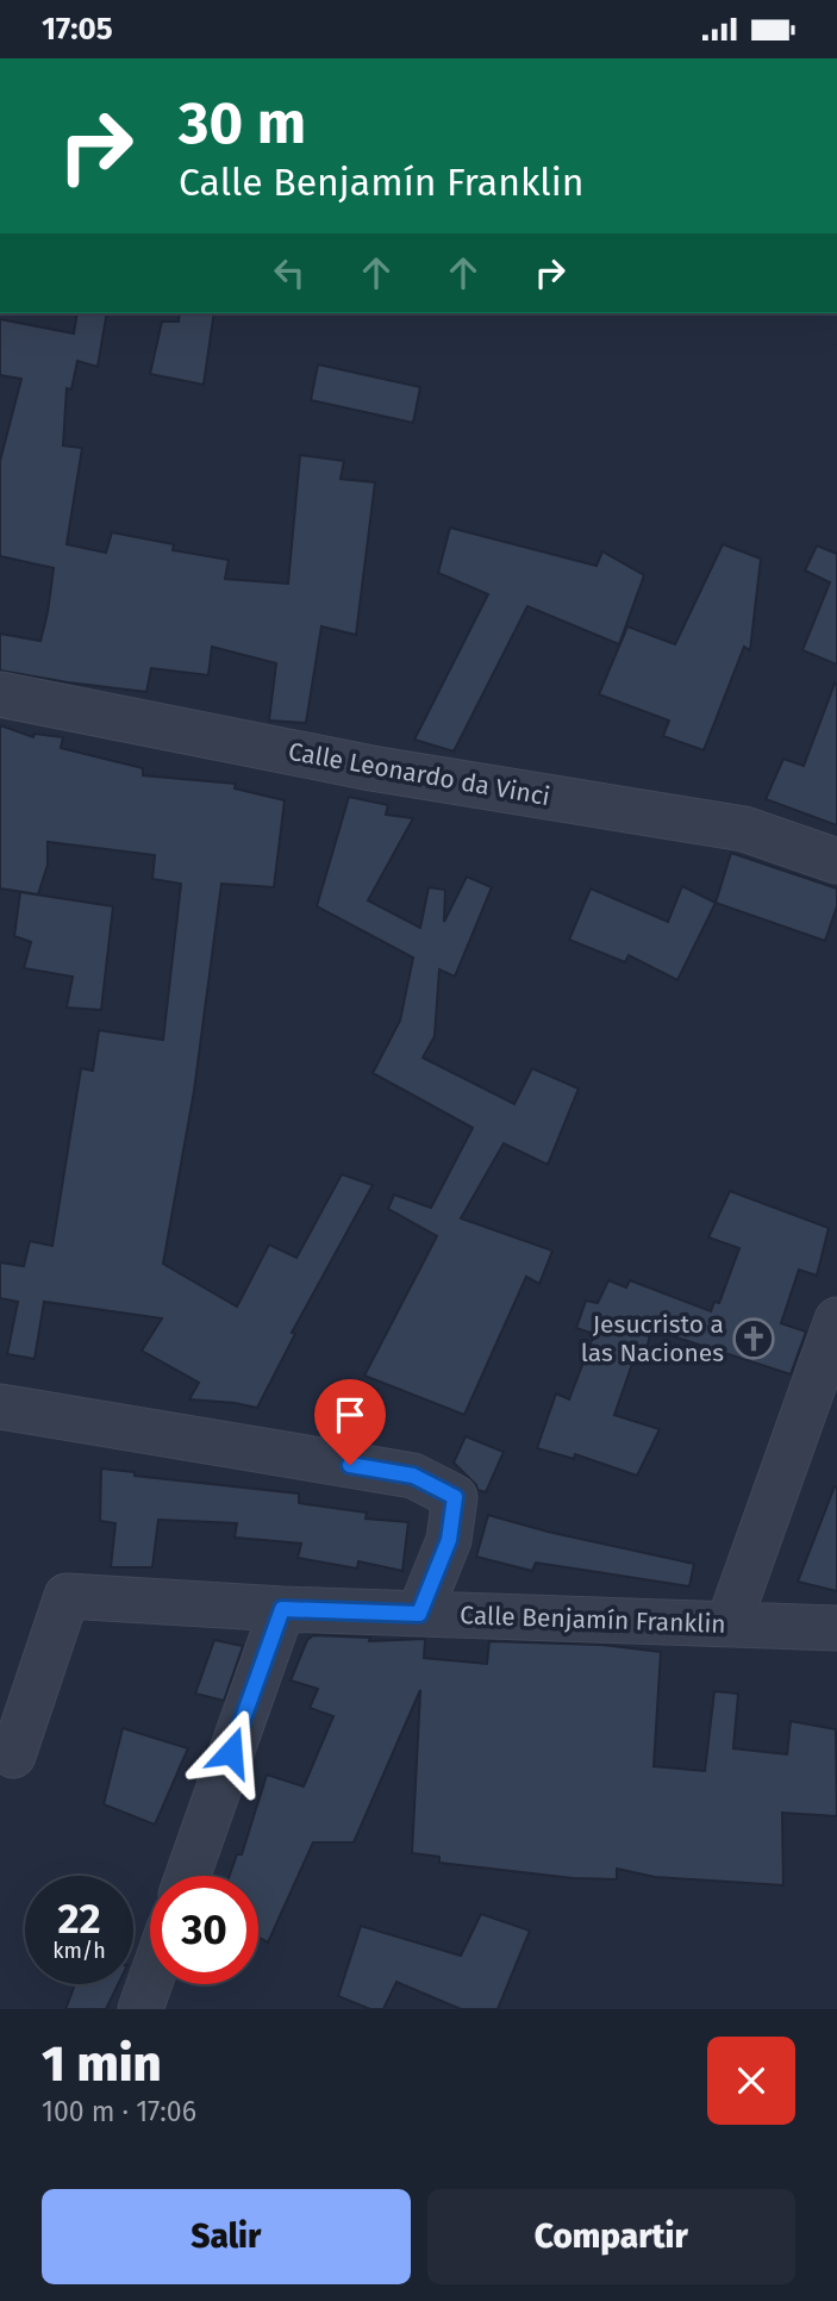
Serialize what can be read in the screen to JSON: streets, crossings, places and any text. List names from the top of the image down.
{
  "streets": {
    "street": ["Calle Leonardo da Vinci", "Calle Benjamín Franklin"]
  },
  "places": {
    "church": ["Jesucristo a las Naciones"]
  },
  "page": {
    "status": "17:05",
    "turn": ["30 m", "Calle Benjamín Franklin"],
    "speed": "22 km/h",
    "limit": "30",
    "heading": ["1 min", "100 m · 17:06"],
    "buttons": ["Salir", "Compartir"]
  }
}
